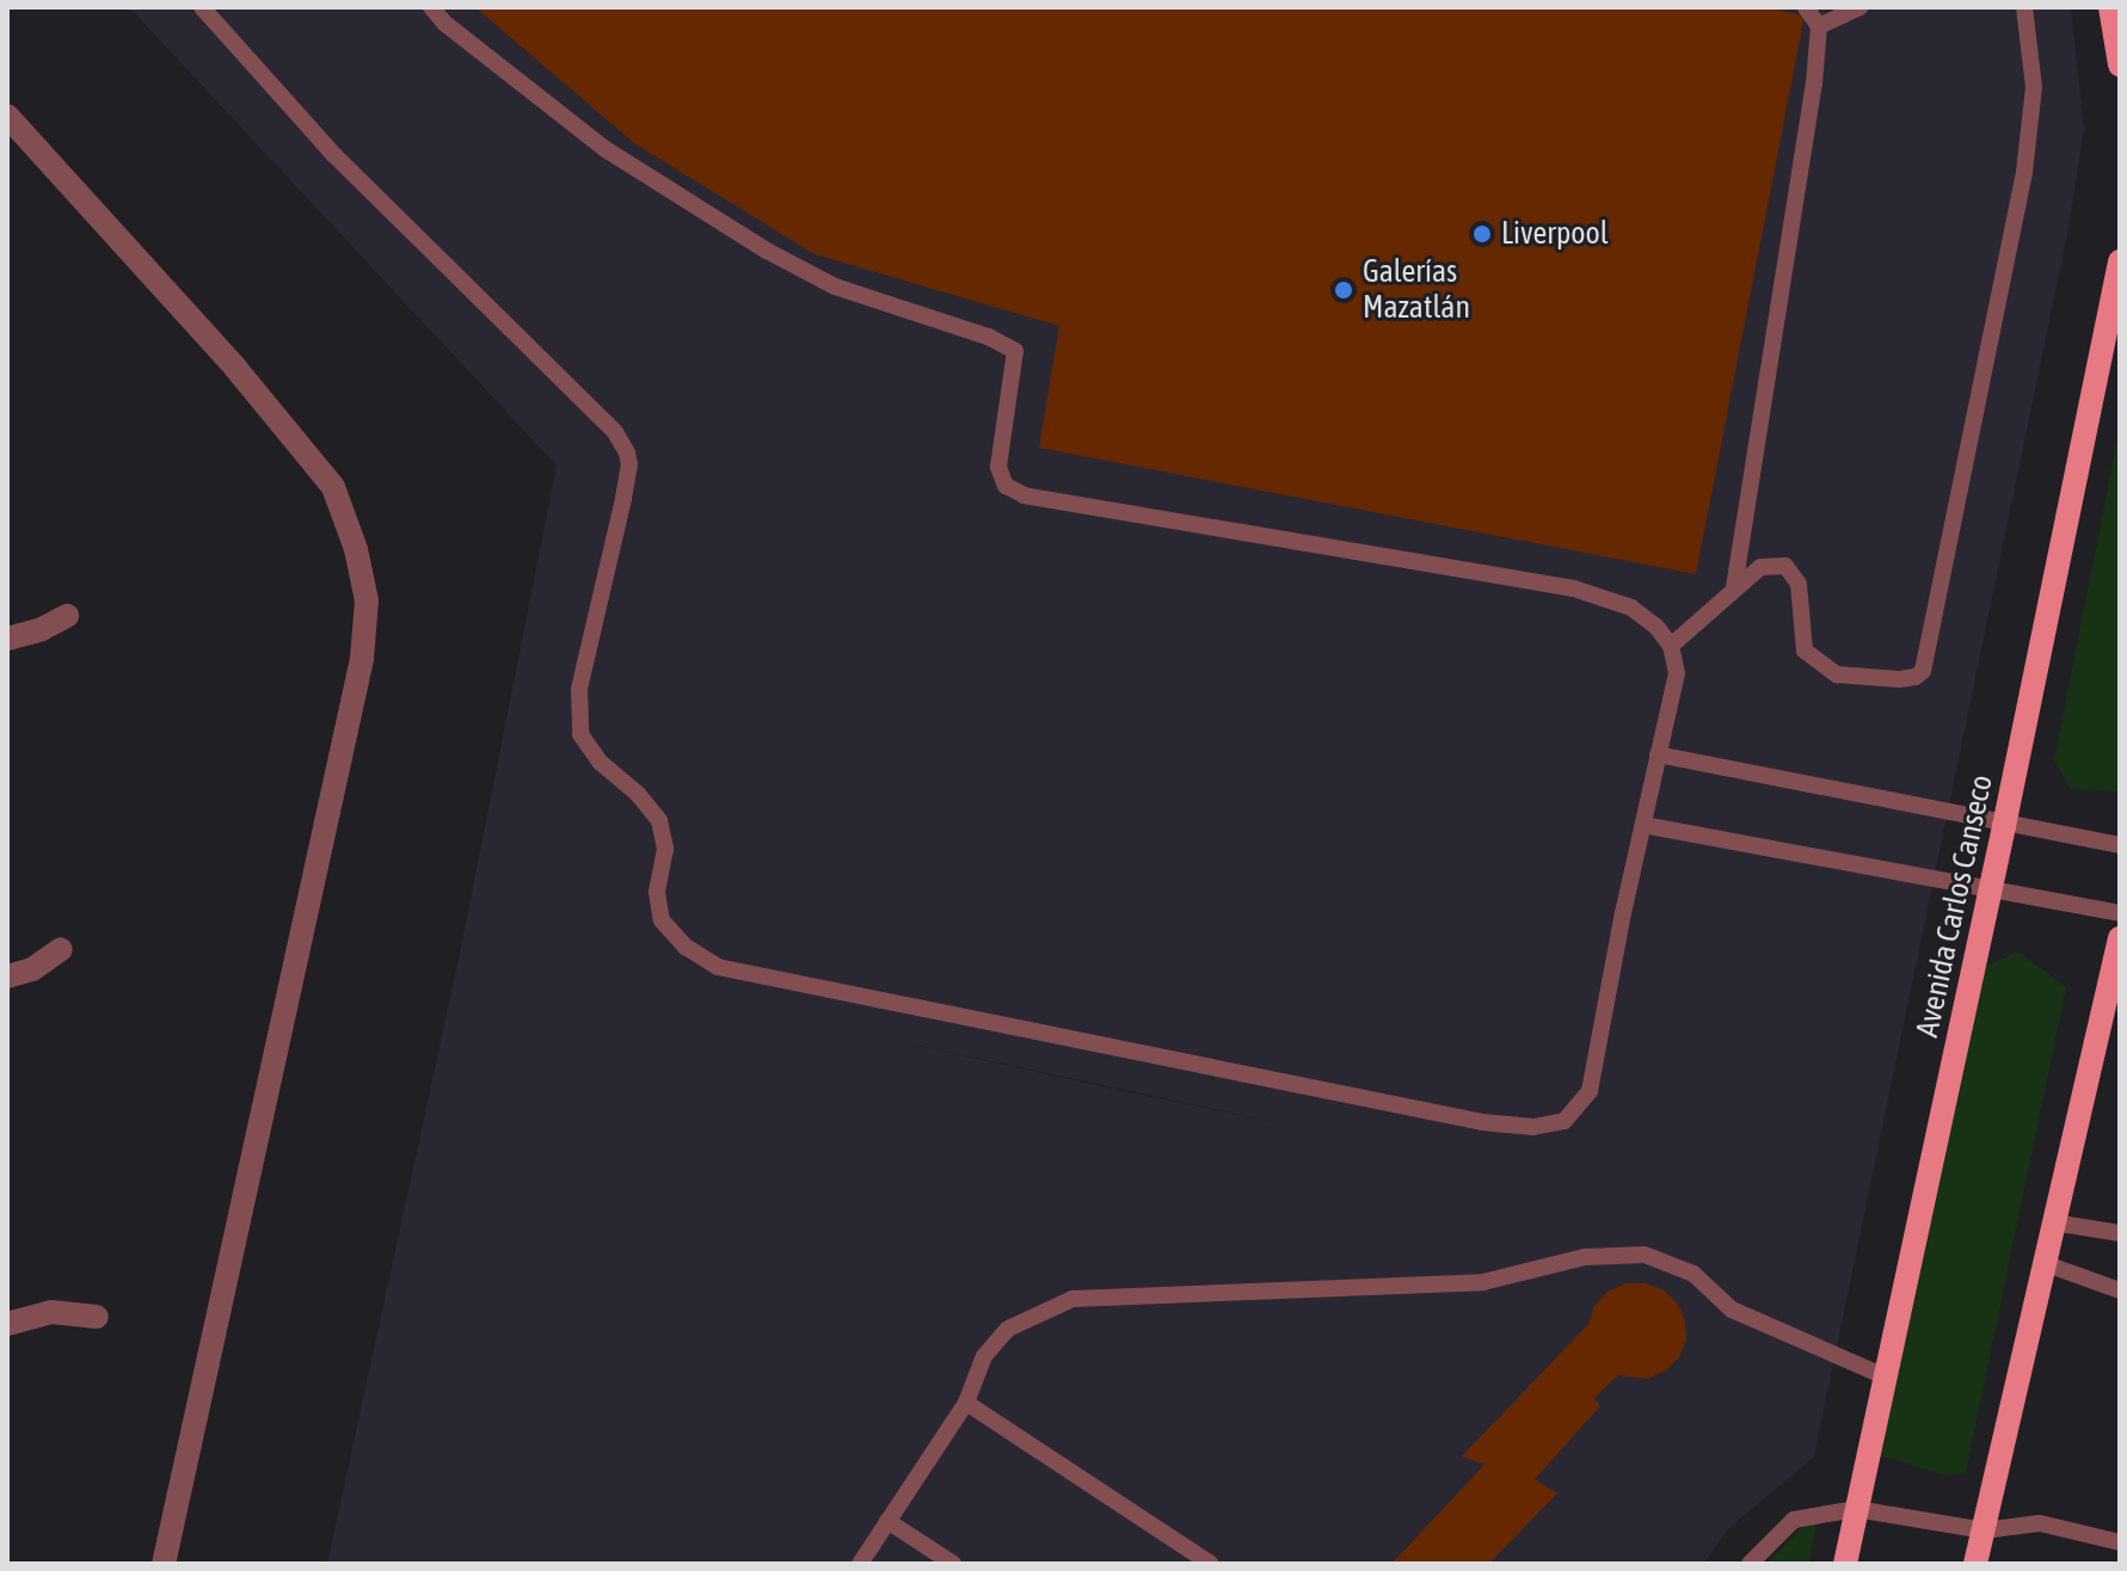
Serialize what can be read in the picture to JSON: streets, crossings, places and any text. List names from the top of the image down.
{
  "streets": {
    "main road": ["Avenida Carlos Canseco"]
  },
  "places": ["Liverpool", "Galerías Mazatlán"]
}
